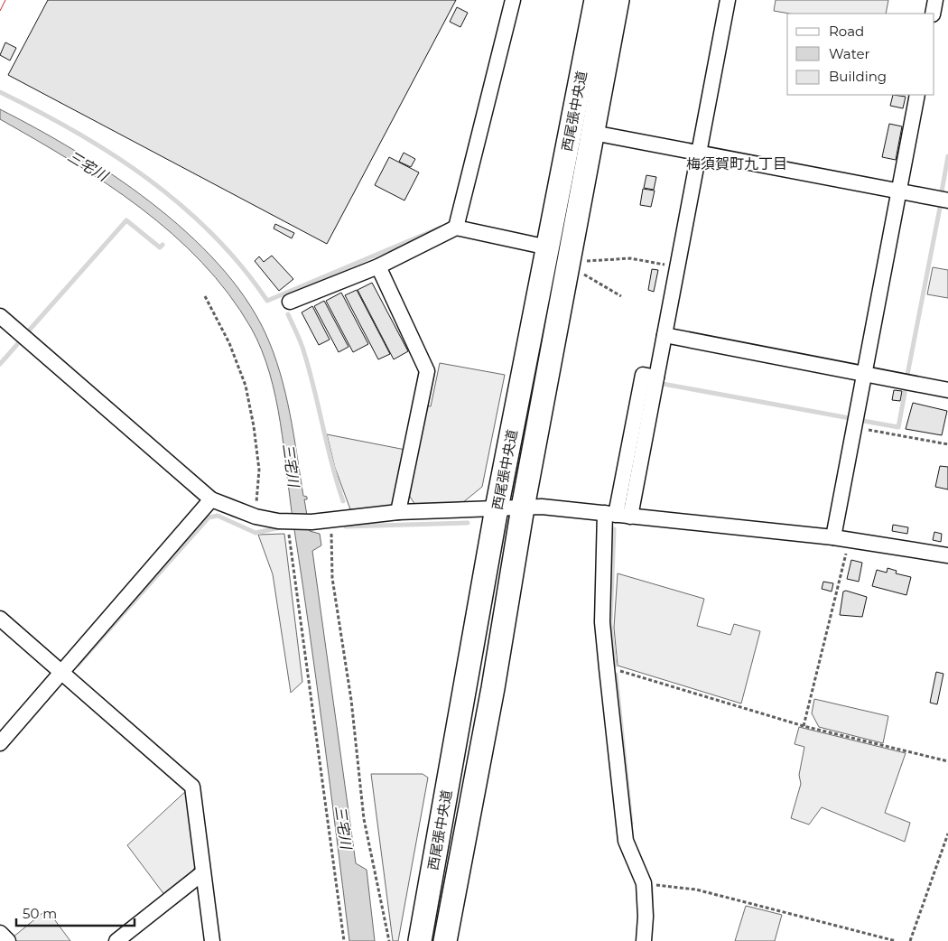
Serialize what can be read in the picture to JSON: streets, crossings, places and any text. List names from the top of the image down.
{
  "streets": {
    "main road": ["西尾張中央道"]
  },
  "districts": ["梅須賀町九丁目"],
  "water": ["三宅川"],
  "legend": ["Road", "Water", "Building"],
  "scale_bar": "50 m"
}
